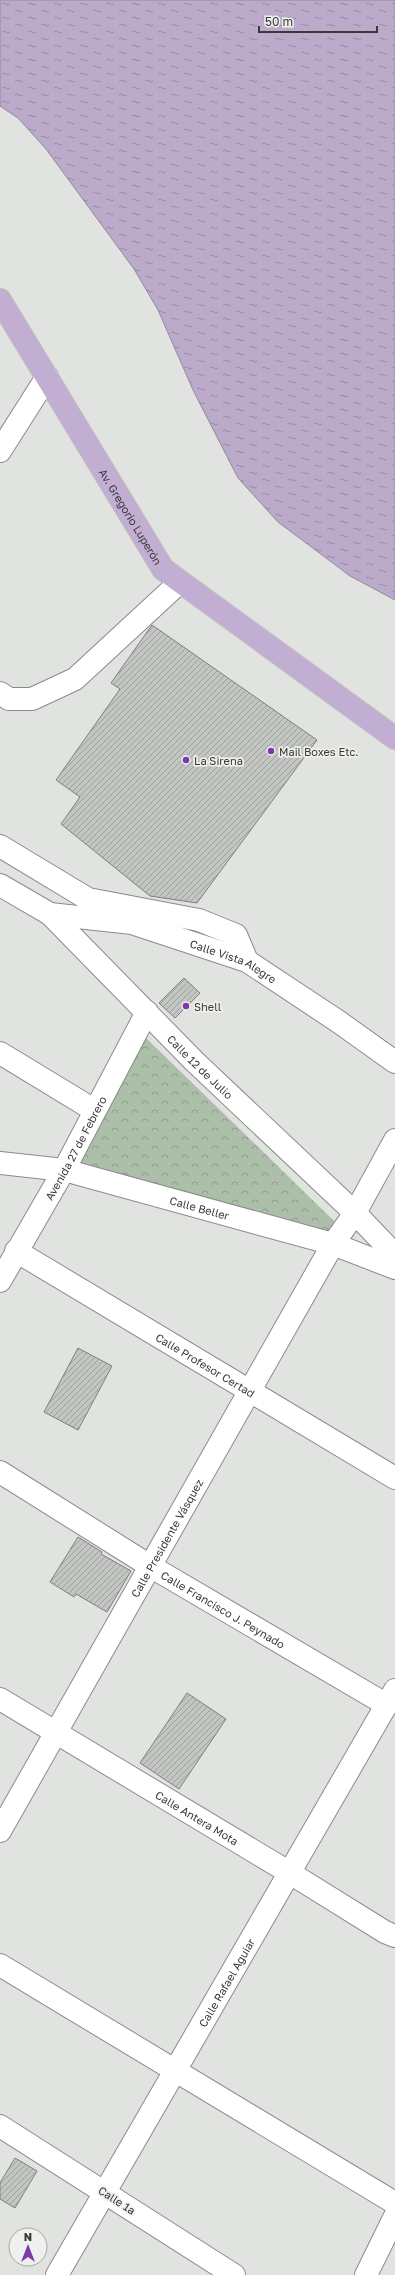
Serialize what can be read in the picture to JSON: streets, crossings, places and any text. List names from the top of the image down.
{
  "streets": {
    "main road": ["Av. Gregorio Luperón"],
    "street": [
      "Calle Vista Alegre",
      "Calle 12 de Julio",
      "Avenida 27 de Febrero",
      "Calle Beller",
      "Calle Profesor Certad",
      "Calle Presidente Vásquez",
      "Calle Francisco J. Peynado",
      "Calle Antera Mota",
      "Calle Rafael Aguiar",
      "Calle 1ª"
    ]
  },
  "crossings": [
    ["Calle Vista Alegre", "Calle 12 de Julio"],
    ["Calle 12 de Julio", "Avenida 27 de Febrero"],
    ["Calle 12 de Julio", "Calle Presidente Vásquez"],
    ["Avenida 27 de Febrero", "Calle Beller"],
    ["Avenida 27 de Febrero", "Calle Profesor Certad"],
    ["Calle Beller", "Calle Presidente Vásquez"],
    ["Calle Profesor Certad", "Calle Presidente Vásquez"],
    ["Calle Presidente Vásquez", "Calle Francisco J. Peynado"],
    ["Calle Presidente Vásquez", "Calle Antera Mota"],
    ["Calle Francisco J. Peynado", "Calle Rafael Aguiar"],
    ["Calle Antera Mota", "Calle Rafael Aguiar"],
    ["Calle Rafael Aguiar", "Calle 1ª"]
  ],
  "places": ["Mail Boxes Etc.", "La Sirena", "Shell"],
  "scale_bar": "50 m",
  "north": "top"
}
